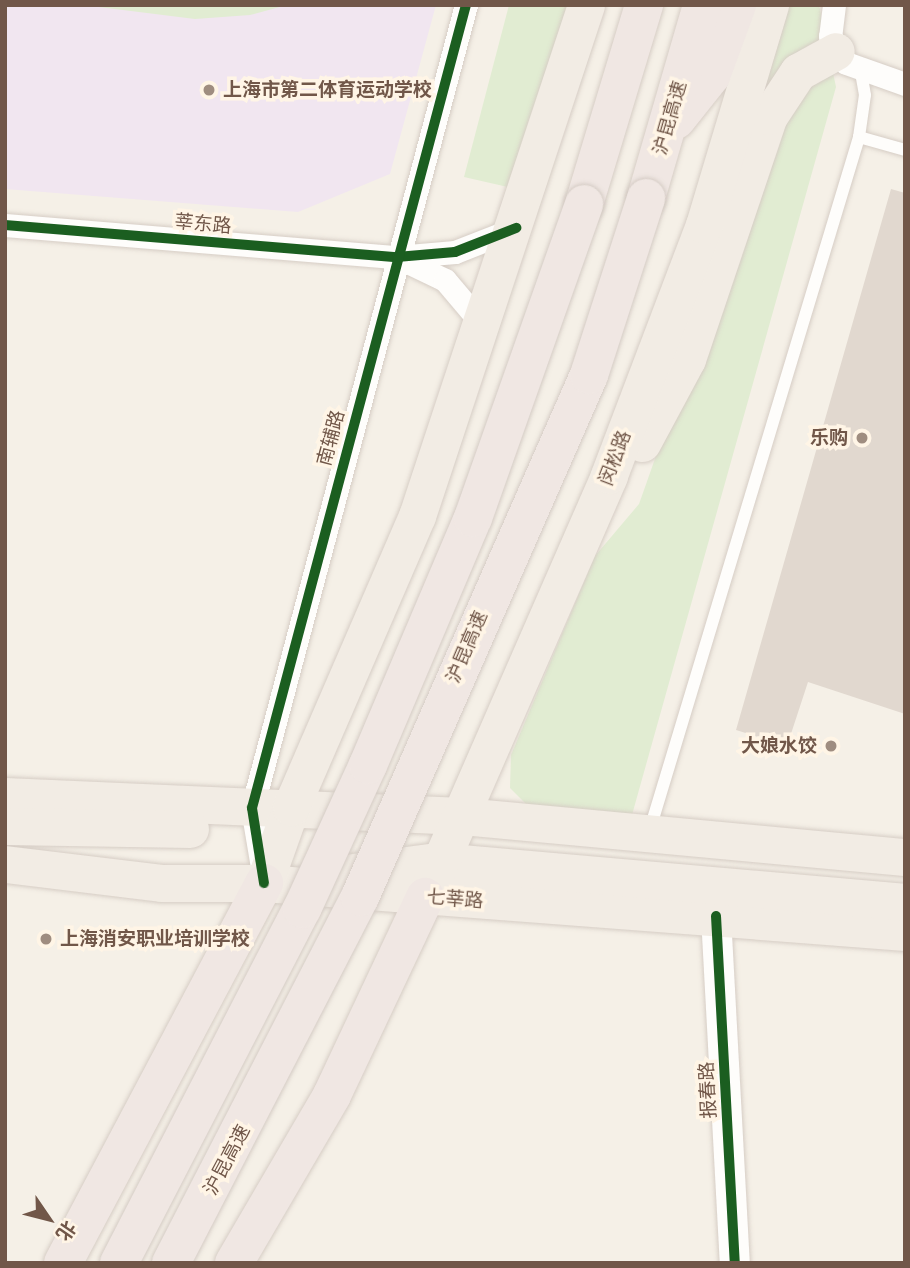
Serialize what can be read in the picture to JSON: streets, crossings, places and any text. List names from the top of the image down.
{
  "streets": {
    "highway": ["沪昆高速"],
    "main road": ["闵松路", "七莘路"],
    "street": ["莘东路", "南辅路", "报春路"]
  },
  "crossings": [
    ["莘东路", "南辅路"],
    ["闵松路", "七莘路"],
    ["七莘路", "报春路"]
  ],
  "places": [
    "上海市第二体育运动学校",
    "乐购",
    "大娘水饺",
    "上海消安职业培训学校"
  ],
  "north": "bottom right"
}
